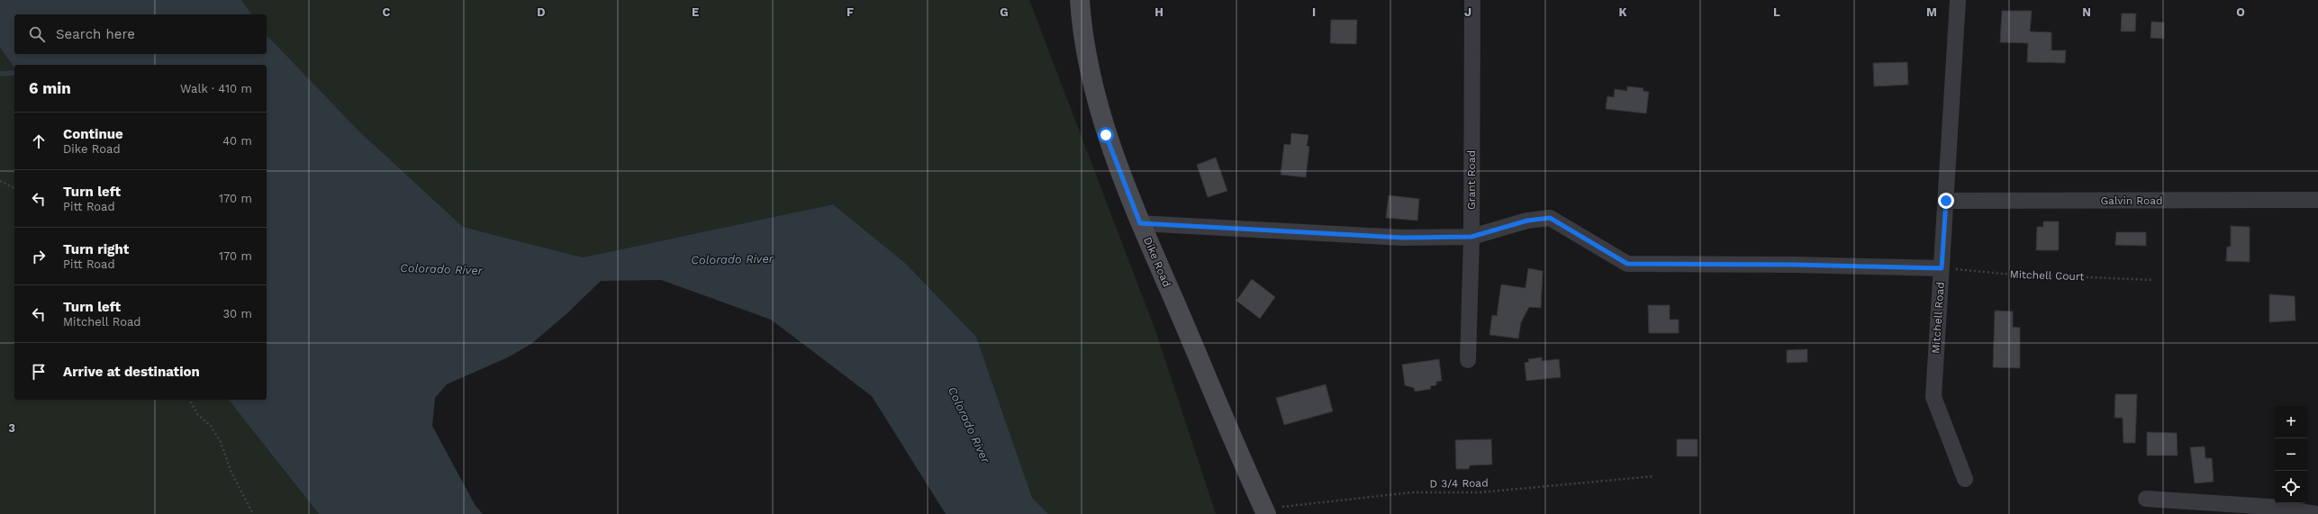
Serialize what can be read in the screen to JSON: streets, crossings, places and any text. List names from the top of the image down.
{
  "streets": {
    "street": [
      "Grant Road",
      "Galvin Road",
      "Dike Road",
      "Mitchell Road"
    ],
    "path": ["Mitchell Court", "D 3/4 Road"]
  },
  "crossings": [
    ["Galvin Road", "Mitchell Road"],
    ["Dike Road", "D 3/4 Road"],
    ["Mitchell Court", "Mitchell Road"]
  ],
  "water": ["Colorado River"],
  "page": {
    "search": "Search here",
    "heading": ["6 min", "Walk · 410 m"],
    "list": [
      ["Continue", "Dike Road", "40 m"],
      ["Turn left", "Pitt Road", "170 m"],
      ["Turn right", "Pitt Road", "170 m"],
      ["Turn left", "Mitchell Road", "30 m"],
      "Arrive at destination"
    ],
    "map_buttons": ["+", "−"]
  },
  "grid": {
    "columns": [
      "C",
      "D",
      "E",
      "F",
      "G",
      "H",
      "I",
      "J",
      "K",
      "L",
      "M",
      "N",
      "O"
    ],
    "rows": ["3"]
  }
}
